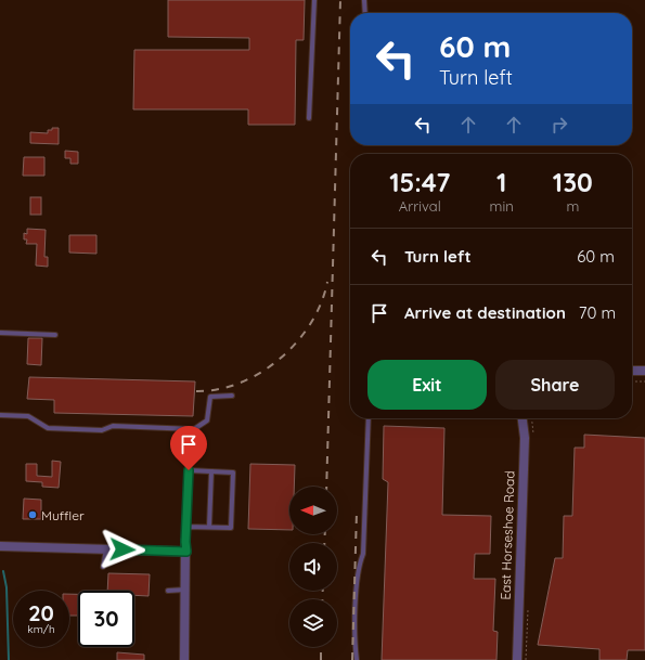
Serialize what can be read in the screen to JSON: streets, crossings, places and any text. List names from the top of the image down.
{
  "streets": {
    "street": ["East Horseshoe Road"]
  },
  "places": ["Muffler"],
  "north": "left",
  "page": {
    "turn": ["60 m", "Turn left"],
    "eta": [
      "15:47",
      "Arrival",
      "1",
      "min",
      "130",
      "m"
    ],
    "list": [
      {
        "name": "Turn left",
        "value": "60 m"
      },
      {
        "name": "Arrive at destination",
        "value": "70 m"
      }
    ],
    "buttons": ["Exit", "Share"],
    "speed": "20 km/h",
    "limit": "30"
  }
}
